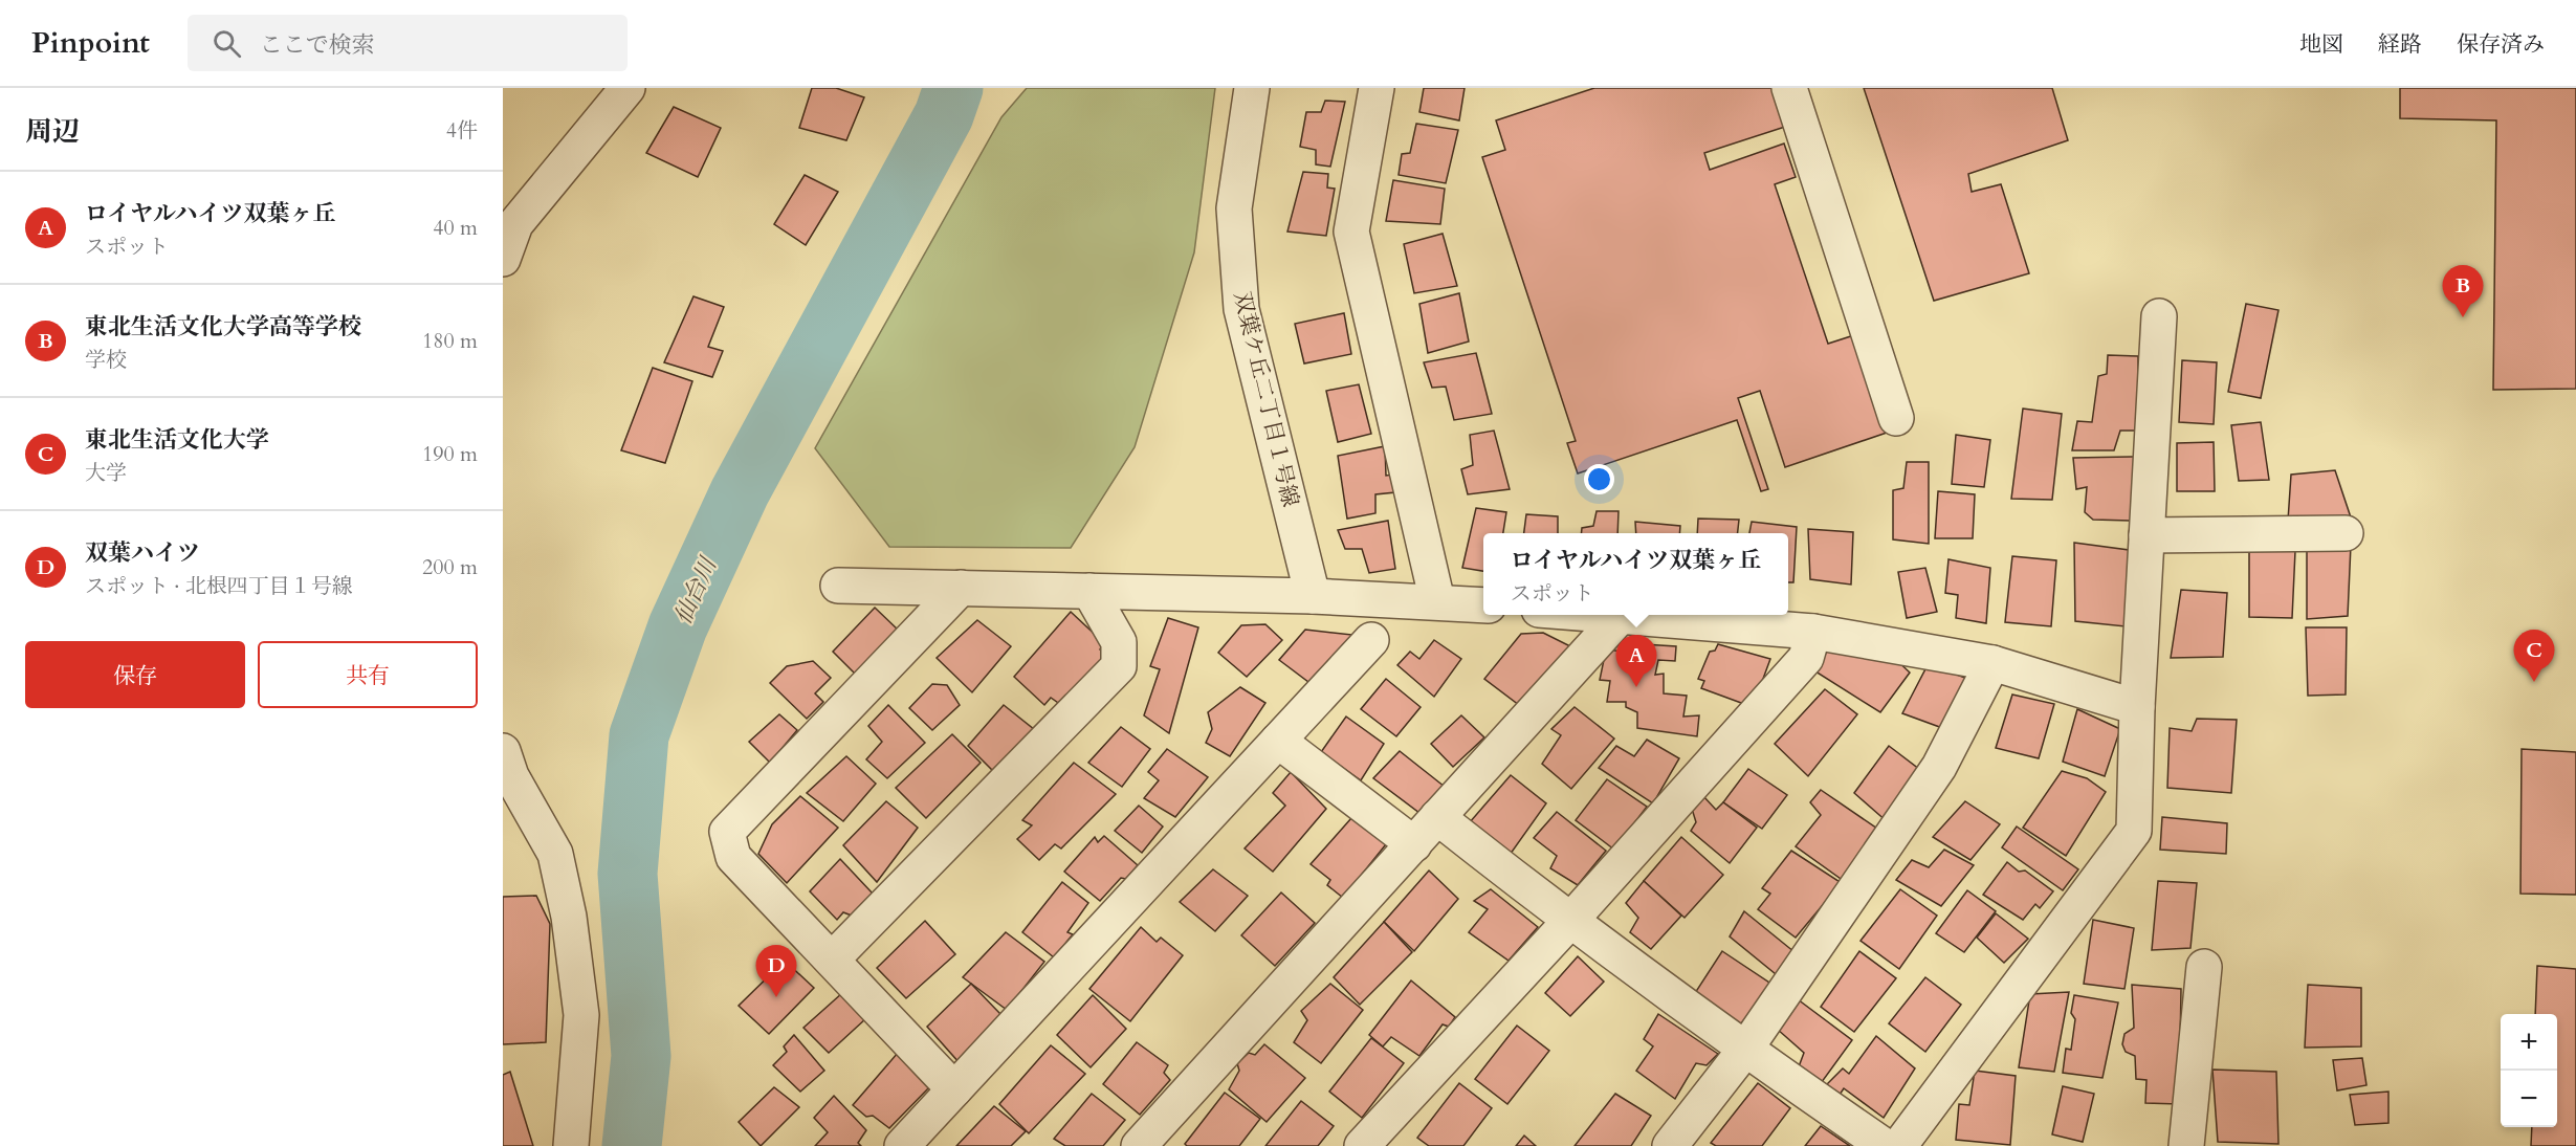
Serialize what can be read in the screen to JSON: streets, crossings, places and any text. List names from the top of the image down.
{
  "streets": {
    "street": ["双葉ケ丘二丁目１号線"]
  },
  "water": ["仙台川"],
  "page": {
    "header": "Pinpoint",
    "search": "ここで検索",
    "nav": ["地図", "経路", "保存済み"],
    "heading": ["周辺", "4件"],
    "list": [
      {
        "mark": "A",
        "name": "ロイヤルハイツ双葉ヶ丘",
        "note": "スポット",
        "value": "40 m"
      },
      {
        "mark": "B",
        "name": "東北生活文化大学高等学校",
        "note": "学校",
        "value": "180 m"
      },
      {
        "mark": "C",
        "name": "東北生活文化大学",
        "note": "大学",
        "value": "190 m"
      },
      {
        "mark": "D",
        "name": "双葉ハイツ",
        "note": "スポット · 北根四丁目１号線",
        "value": "200 m"
      }
    ],
    "pins": [
      "B",
      "C",
      "A",
      "D"
    ],
    "popup": ["ロイヤルハイツ双葉ヶ丘", "スポット"],
    "buttons": ["保存", "共有"],
    "map_buttons": ["+", "−"]
  }
}
